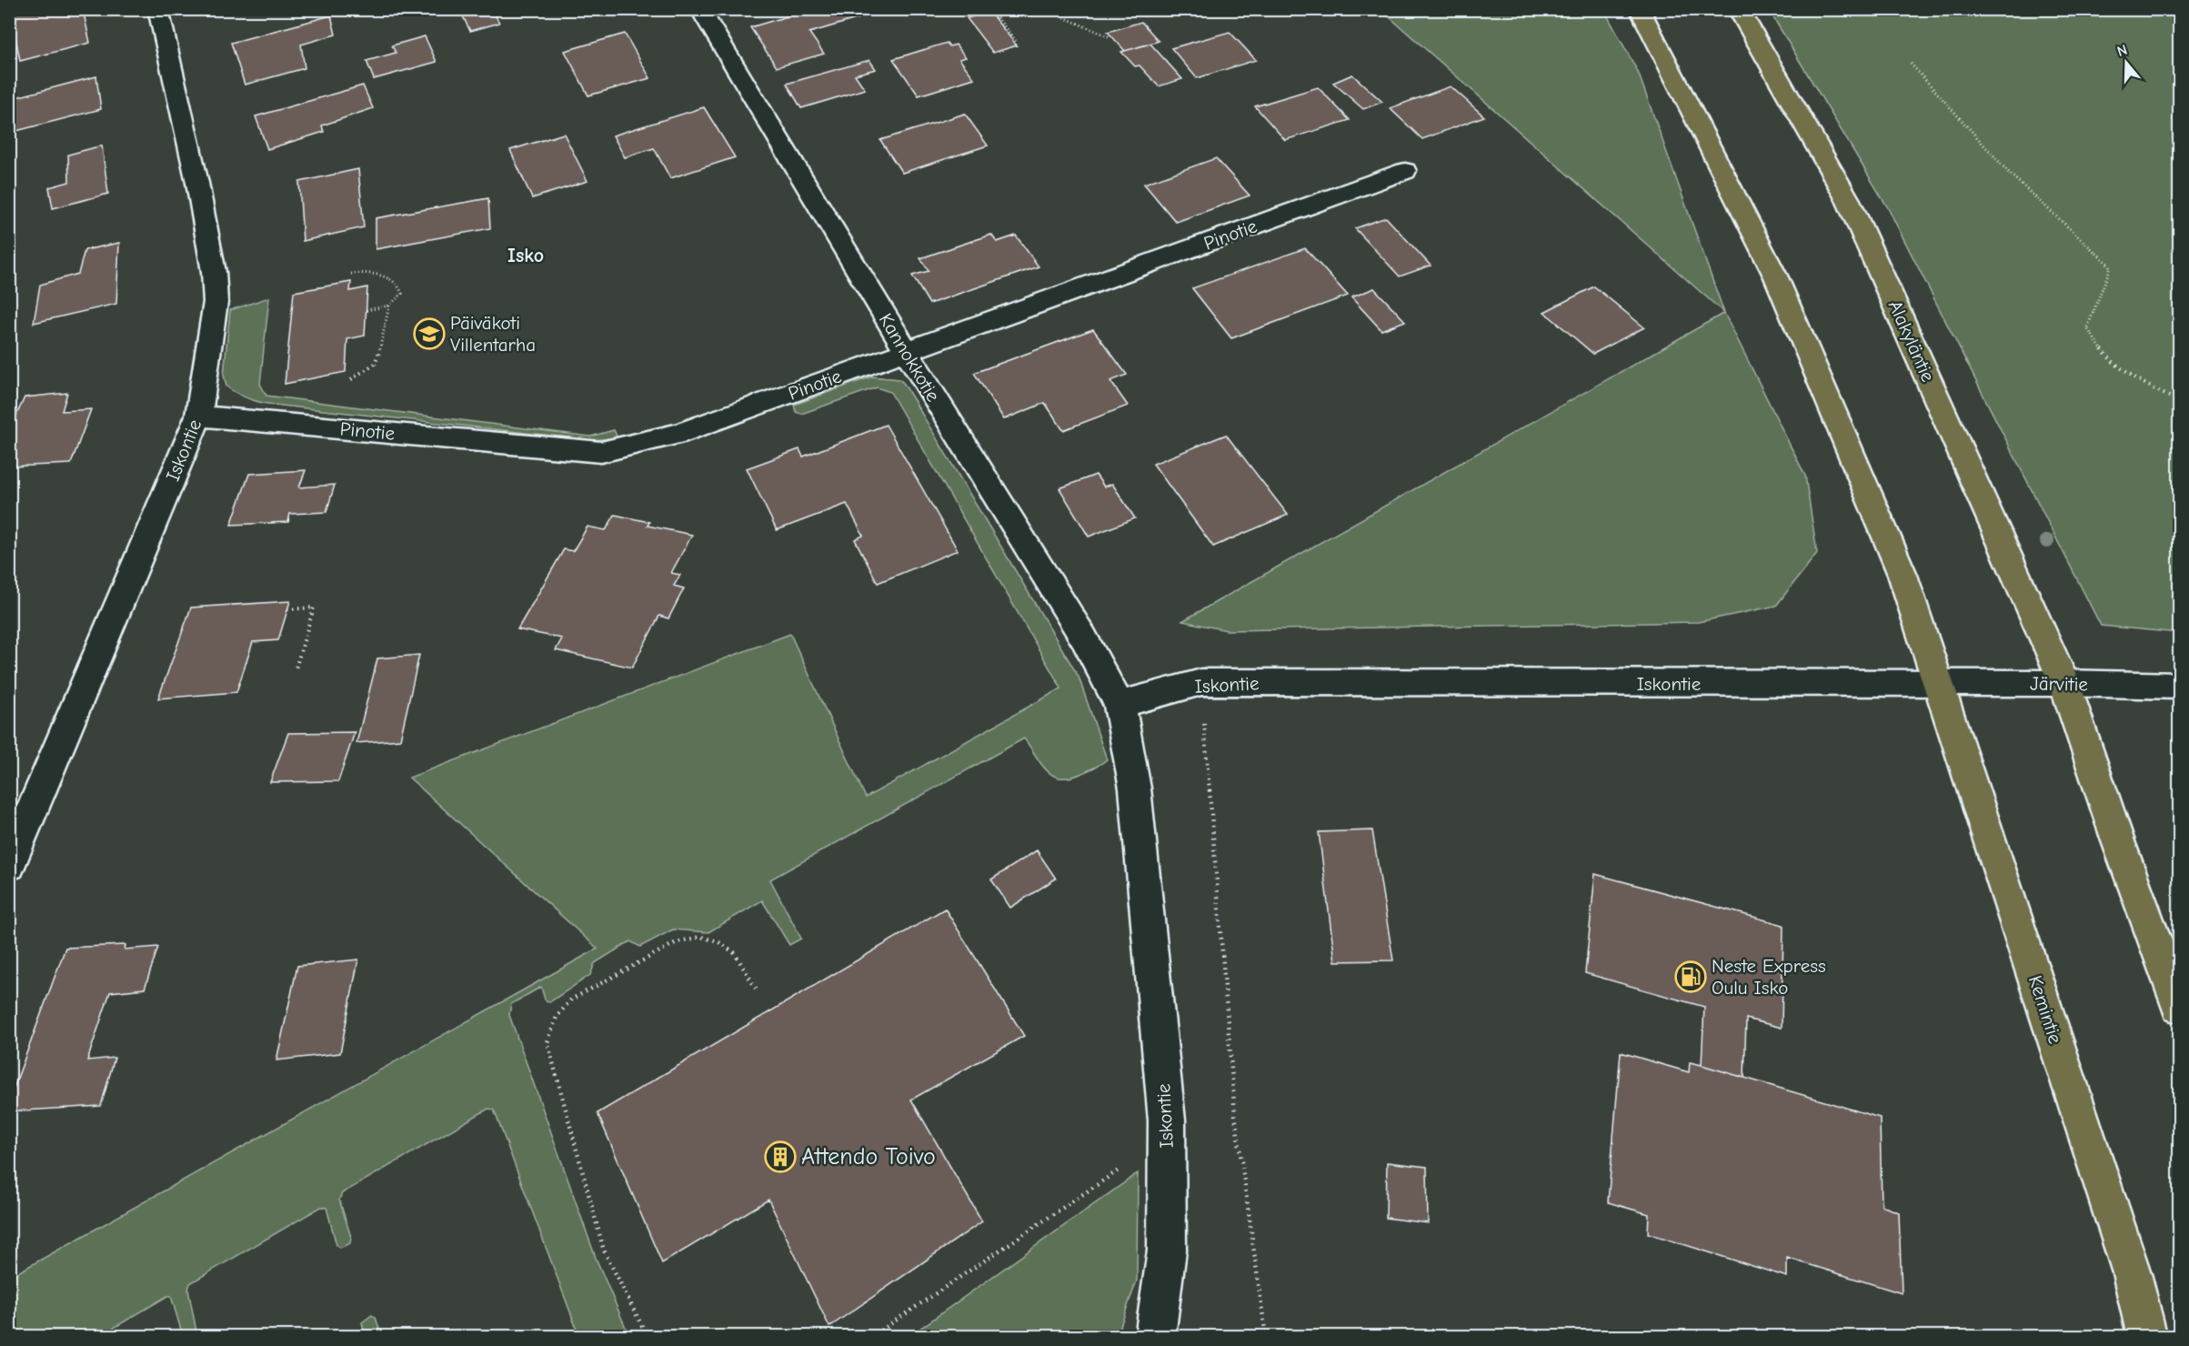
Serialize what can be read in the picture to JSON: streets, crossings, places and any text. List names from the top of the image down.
{
  "streets": {
    "main road": ["Alakyläntie", "Kemintie"],
    "street": [
      "Pinotie",
      "Kannokkotie",
      "Iskontie",
      "Järvitie"
    ]
  },
  "crossings": [
    ["Pinotie", "Kannokkotie"],
    ["Pinotie", "Iskontie"],
    ["Alakyläntie", "Järvitie"],
    ["Kannokkotie", "Iskontie"],
    ["Iskontie", "Järvitie"],
    ["Iskontie", "Kemintie"],
    ["Järvitie", "Kemintie"]
  ],
  "districts": ["Isko"],
  "places": {
    "school or university": ["Päiväkoti Villentarha"],
    "fuel station": ["Neste Express Oulu Isko"],
    "building": ["Attendo Toivo"]
  },
  "north": "top"
}
